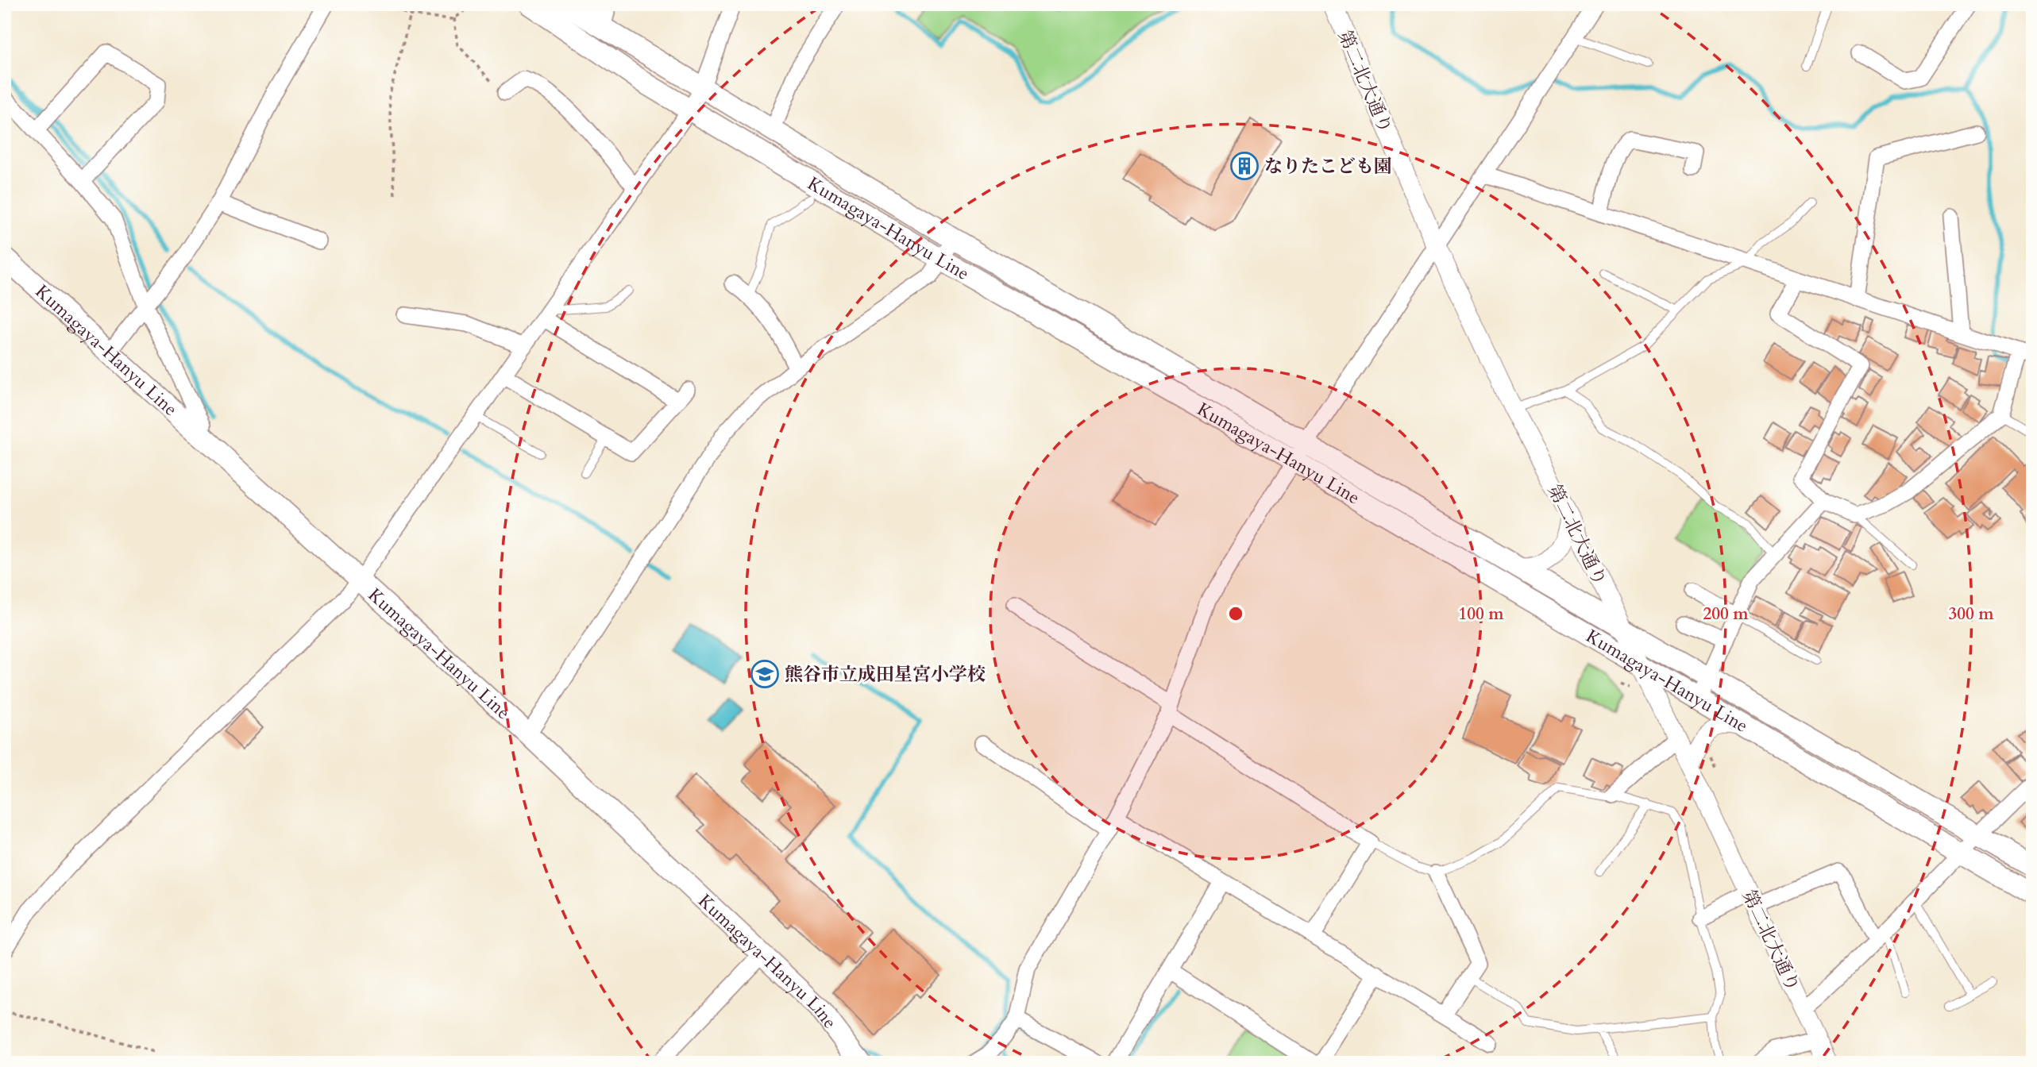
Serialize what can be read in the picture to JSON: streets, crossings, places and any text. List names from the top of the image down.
{
  "streets": {
    "main road": ["Kumagaya-Hanyu Line"],
    "street": ["第二北大通り"]
  },
  "crossings": [
    ["第二北大通り", "Kumagaya-Hanyu Line"]
  ],
  "places": {
    "building": ["なりたこども園"],
    "school or university": ["熊谷市立成田星宮小学校"]
  },
  "rings": ["100 m", "200 m", "300 m"]
}
